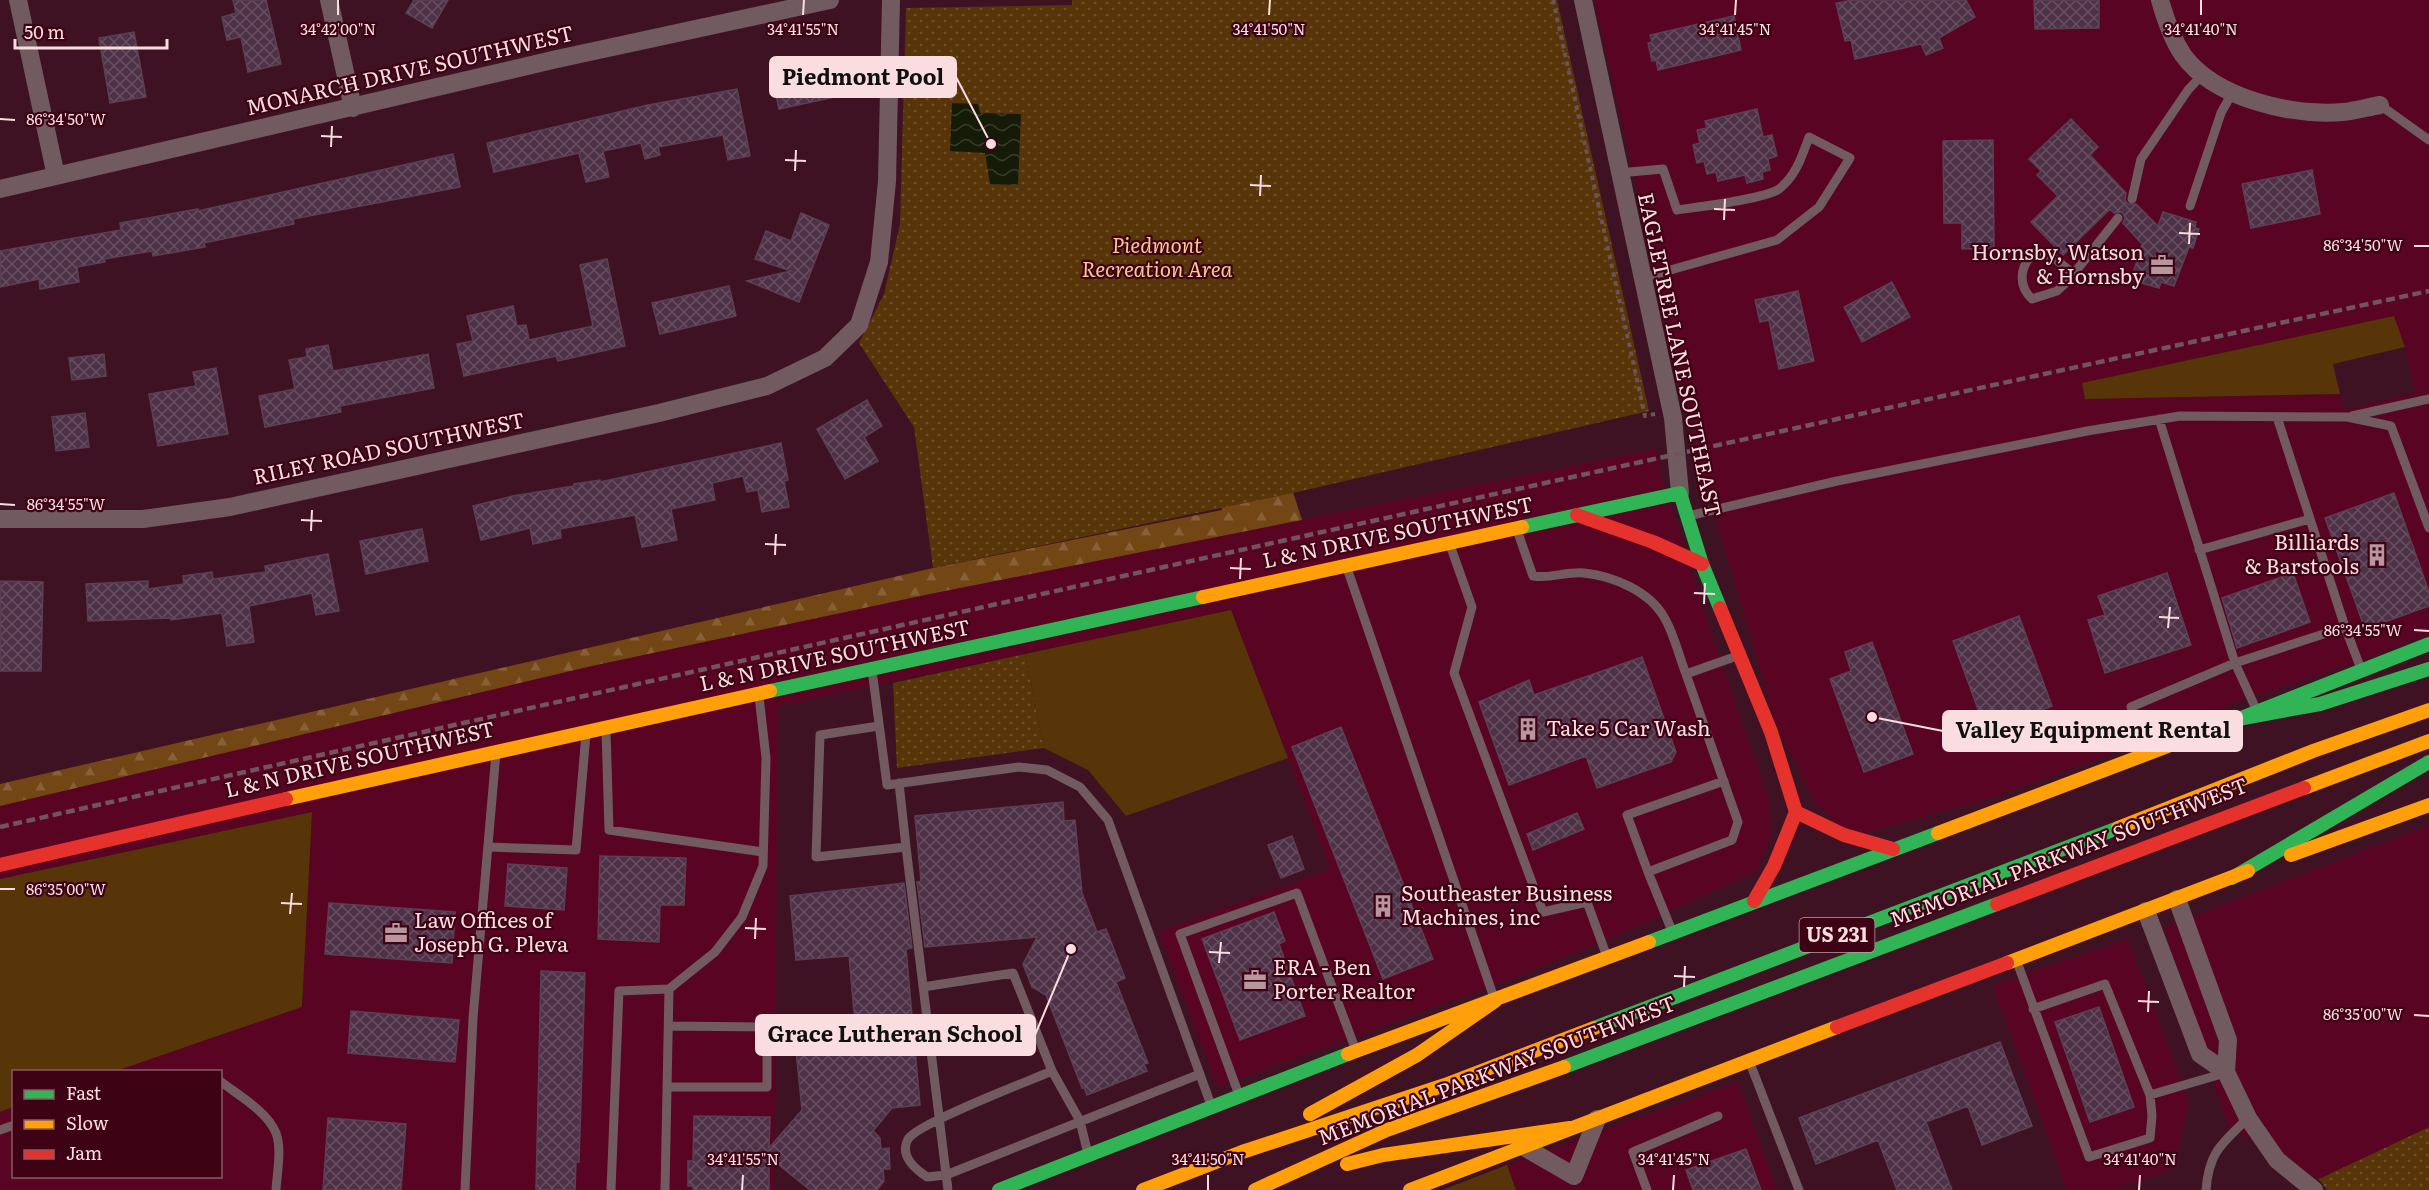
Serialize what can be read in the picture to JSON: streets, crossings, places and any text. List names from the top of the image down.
{
  "streets": {
    "main road": [
      "EAGLETREE LANE SOUTHEAST",
      "L & N DRIVE SOUTHWEST",
      "MEMORIAL PARKWAY SOUTHWEST",
      "US 231"
    ],
    "street": ["MONARCH DRIVE SOUTHWEST", "RILEY ROAD SOUTHWEST"]
  },
  "crossings": [
    ["EAGLETREE LANE SOUTHEAST", "L & N DRIVE SOUTHWEST"]
  ],
  "parks": ["Piedmont Recreation Area"],
  "places": {
    "other": ["Piedmont Pool", "Valley Equipment Rental", "Grace Lutheran School"],
    "office": ["Hornsby, Watson & Hornsby", "Law Offices of Joseph G. Pleva", "ERA - Ben Porter Realtor"],
    "building": ["Billiards & Barstools", "Take 5 Car Wash", "Southeaster Business Machines, inc"]
  },
  "legend": ["Fast", "Slow", "Jam"],
  "scale_bar": "50 m",
  "coordinates": [
    "34°42'00\"N",
    "34°41'55\"N",
    "34°41'50\"N",
    "34°41'45\"N",
    "34°41'40\"N",
    "86°34'50\"W",
    "86°34'55\"W",
    "86°35'00\"W"
  ]
}
